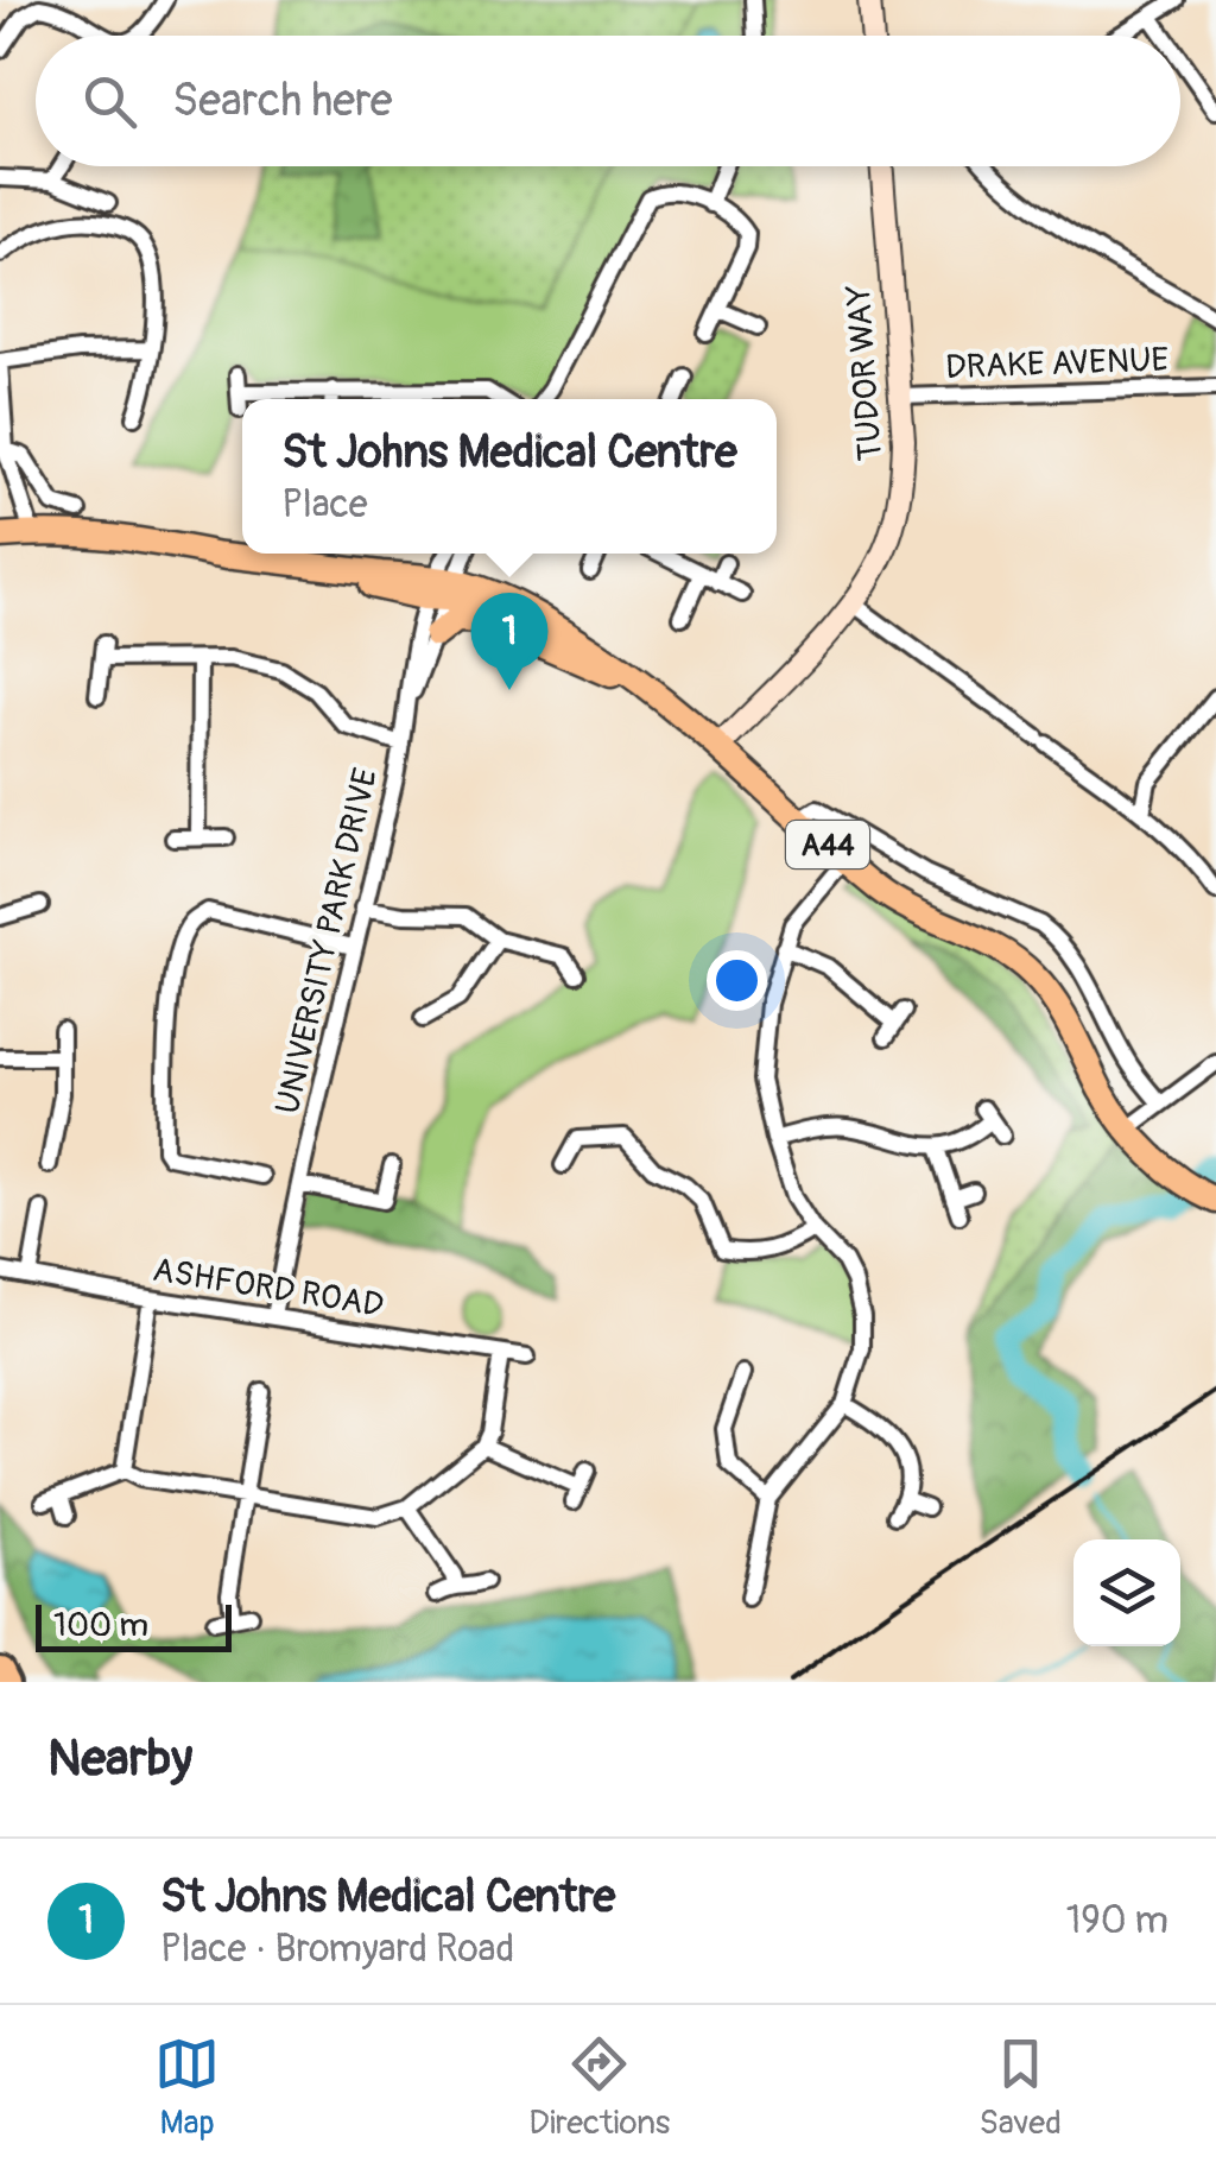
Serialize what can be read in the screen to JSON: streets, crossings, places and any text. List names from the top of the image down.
{
  "streets": {
    "main road": ["A44"],
    "street": [
      "DRAKE AVENUE",
      "TUDOR WAY",
      "UNIVERSITY PARK DRIVE",
      "ASHFORD ROAD"
    ]
  },
  "crossings": [
    ["DRAKE AVENUE", "TUDOR WAY"],
    ["TUDOR WAY", "A44"],
    ["A44", "UNIVERSITY PARK DRIVE"],
    ["UNIVERSITY PARK DRIVE", "ASHFORD ROAD"]
  ],
  "scale_bar": "100 m",
  "page": {
    "search": "Search here",
    "popup": ["St Johns Medical Centre", "Place"],
    "pins": "1",
    "scale": "100 m",
    "heading": "Nearby",
    "list": [
      {
        "mark": "1",
        "name": "St Johns Medical Centre",
        "note": "Place · Bromyard Road",
        "value": "190 m"
      }
    ],
    "nav": ["Map", "Directions", "Saved"]
  }
}
